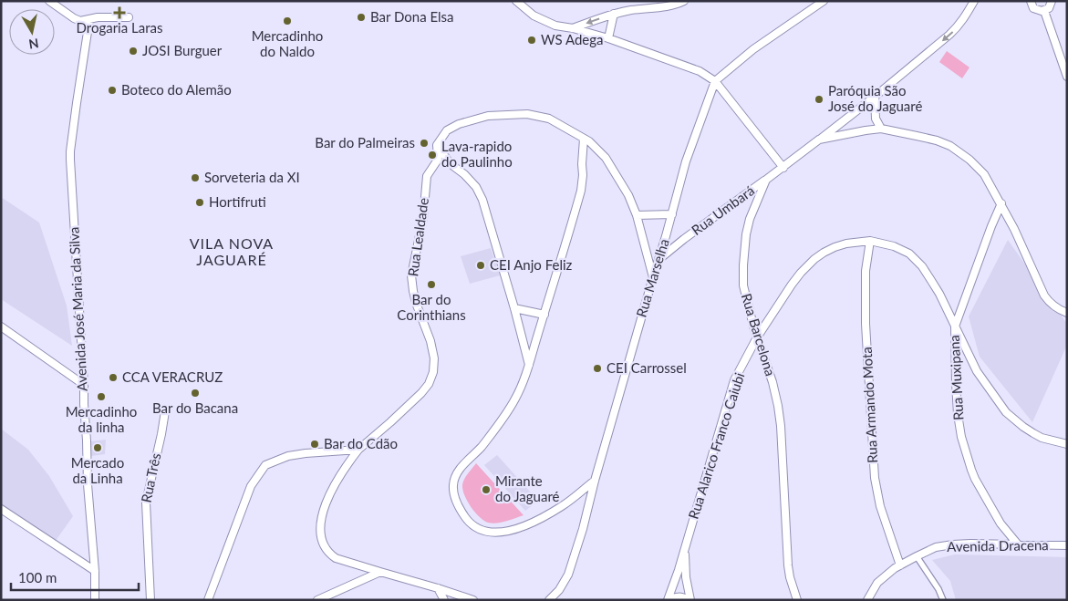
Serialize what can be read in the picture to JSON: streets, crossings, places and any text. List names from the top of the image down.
{
  "streets": {
    "street": [
      "Rua Umbará",
      "Rua Lealdade",
      "Rua Marselha",
      "Avenida José Maria da Silva",
      "Rua Barcelona",
      "Rua Muxipana",
      "Rua Armando Mota",
      "Rua Alarico Franco Caiubi",
      "Rua Três",
      "Avenida Dracena"
    ]
  },
  "crossings": [
    ["Rua Umbará", "Rua Marselha"],
    ["Rua Umbará", "Rua Barcelona"],
    ["Rua Lealdade", "Rua Marselha"],
    ["Rua Barcelona", "Rua Alarico Franco Caiubi"],
    ["Rua Muxipana", "Rua Alarico Franco Caiubi"],
    ["Rua Muxipana", "Avenida Dracena"],
    ["Rua Armando Mota", "Rua Alarico Franco Caiubi"],
    ["Rua Armando Mota", "Avenida Dracena"]
  ],
  "districts": ["VILA NOVA JAGUARÉ"],
  "places": {
    "health": ["Drogaria Laras"],
    "other": [
      "Bar Dona Elsa",
      "Mercadinho do Naldo",
      "WS Adega",
      "JOSI Burguer",
      "Boteco do Alemão",
      "Paróquia São José do Jaguaré",
      "Bar do Palmeiras",
      "Lava-rapido do Paulinho",
      "Sorveteria da XI",
      "Hortifruti",
      "CEI Anjo Feliz",
      "Bar do Corinthians",
      "CEI Carrossel",
      "CCA VERACRUZ",
      "Bar do Bacana",
      "Mercadinho da linha",
      "Bar do Cdão",
      "Mercado da Linha",
      "Mirante do Jaguaré"
    ]
  },
  "scale_bar": "100 m",
  "north": "bottom"
}
